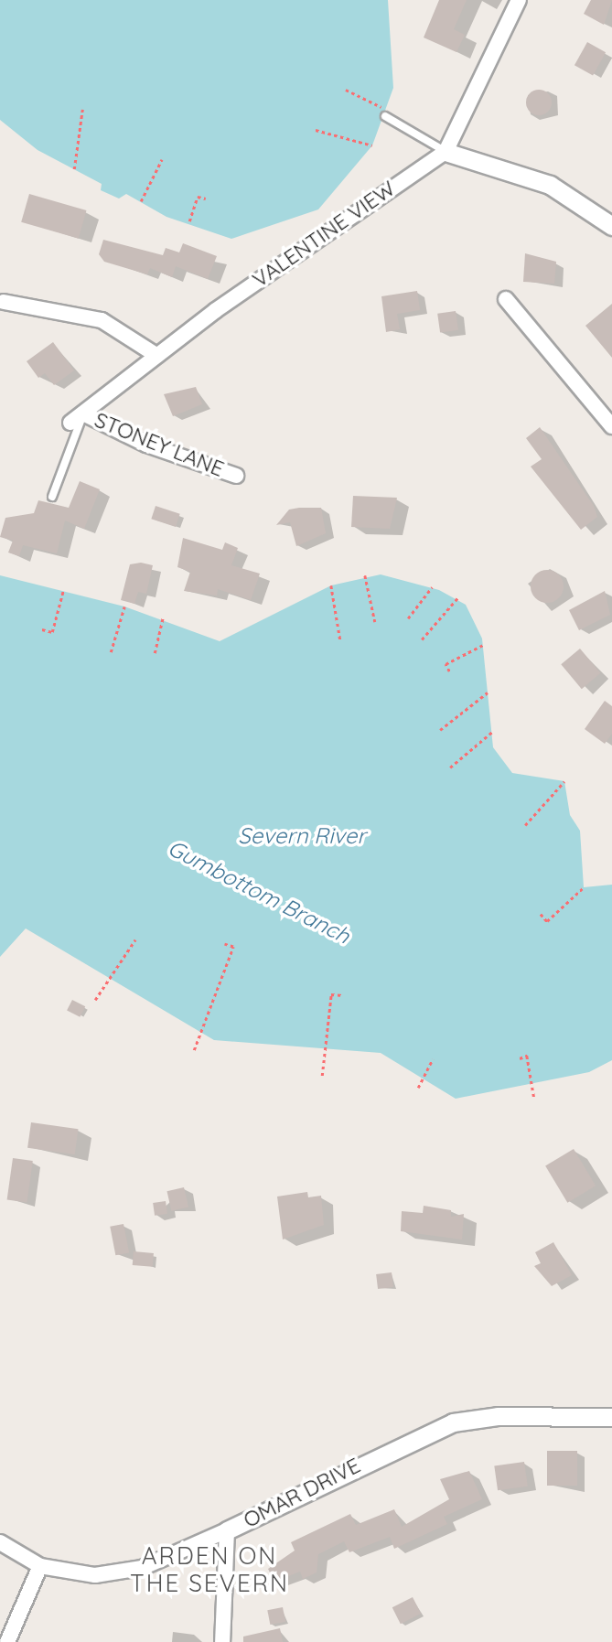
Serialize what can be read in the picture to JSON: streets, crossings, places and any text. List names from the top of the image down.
{
  "streets": {
    "street": ["VALENTINE VIEW", "STONEY LANE", "OMAR DRIVE"]
  },
  "crossings": [
    ["VALENTINE VIEW", "STONEY LANE"]
  ],
  "districts": ["ARDEN ON THE SEVERN"],
  "water": ["Severn River", "Gumbottom Branch"]
}
